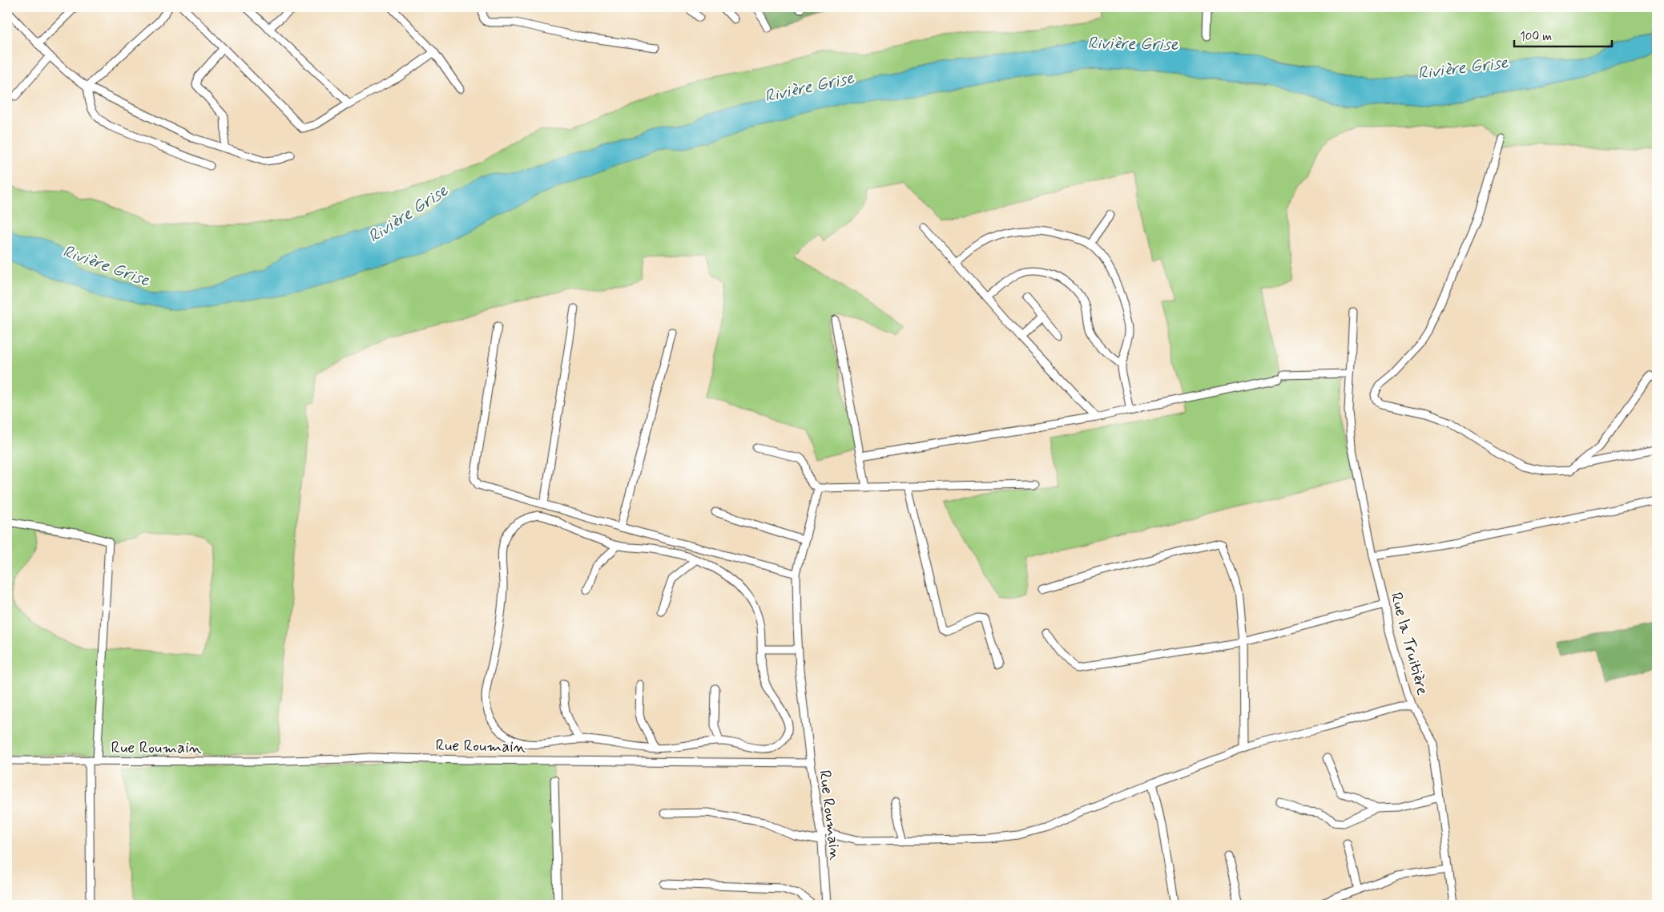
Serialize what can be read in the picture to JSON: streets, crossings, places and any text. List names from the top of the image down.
{
  "streets": {
    "street": ["Rue la Truitière", "Rue Roumain"]
  },
  "water": ["Rivière Grise"],
  "scale_bar": "100 m"
}
